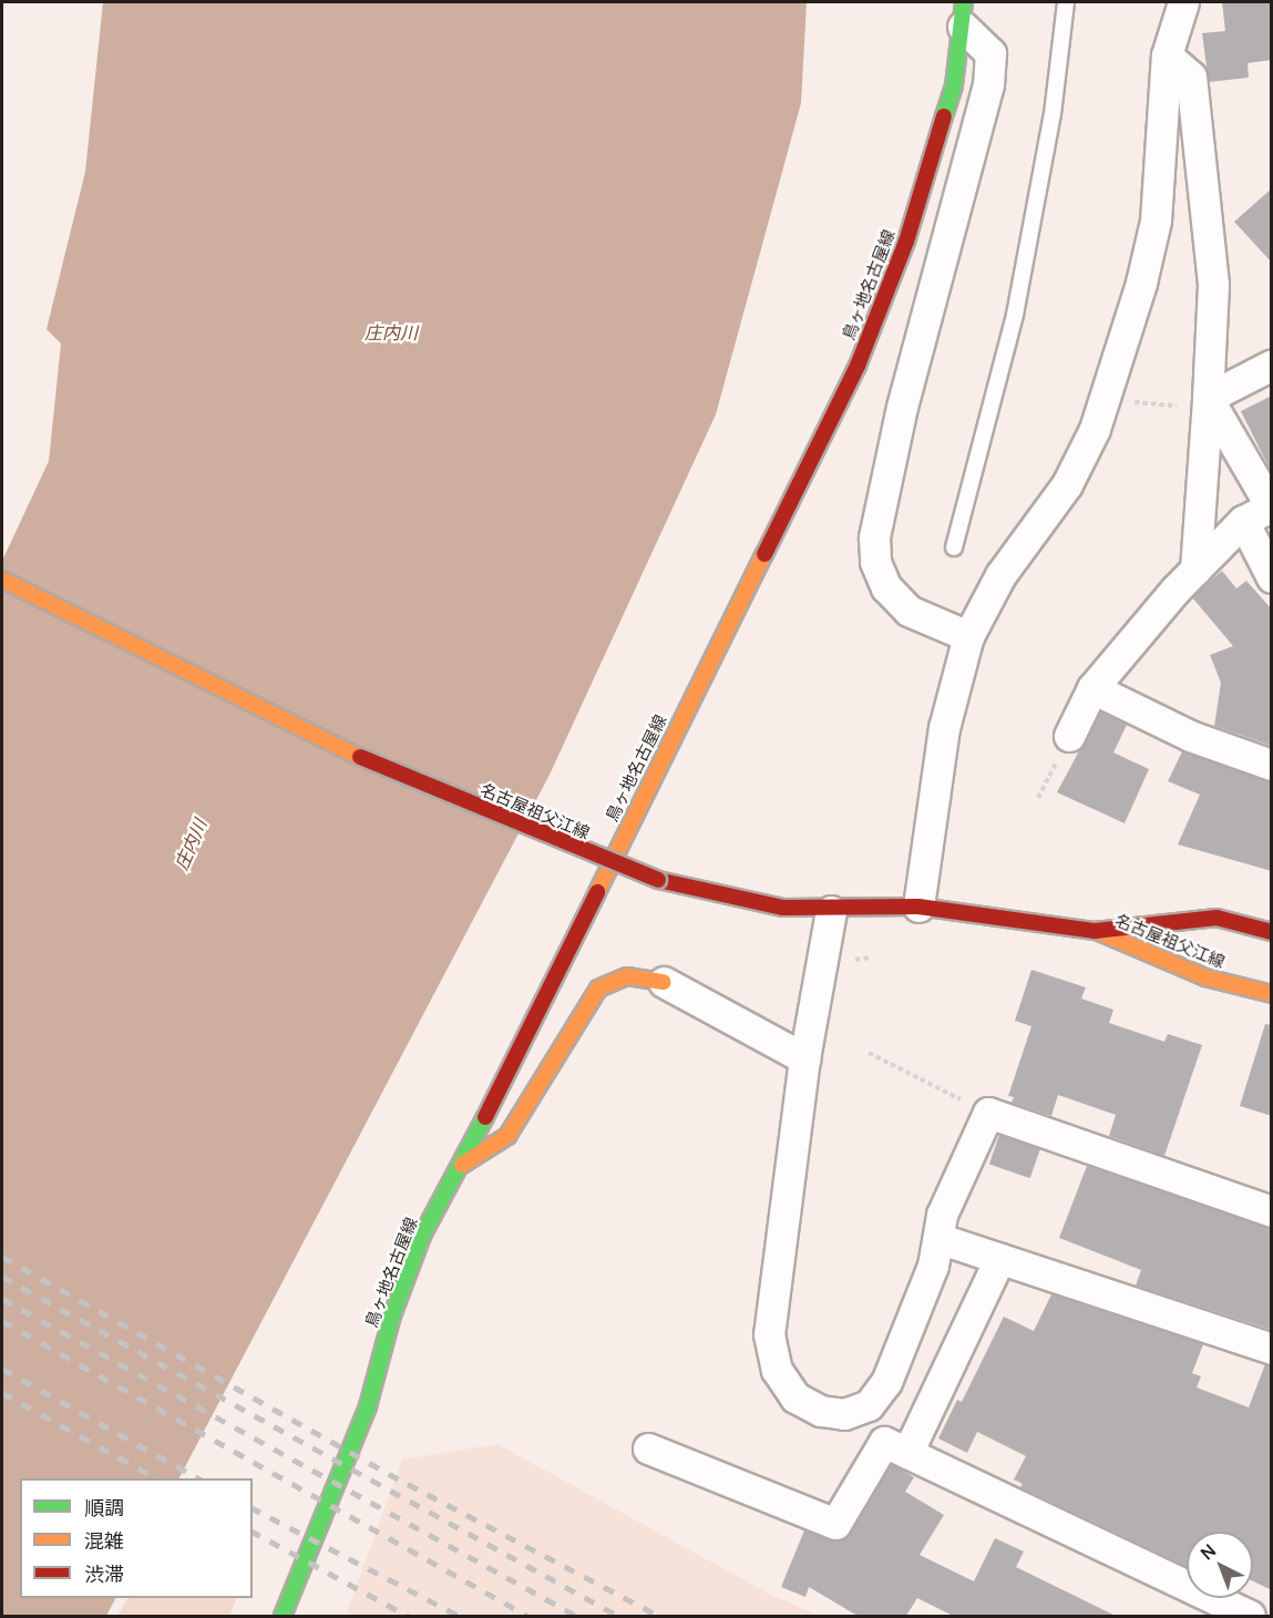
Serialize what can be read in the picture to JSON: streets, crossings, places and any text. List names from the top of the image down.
{
  "streets": {
    "main road": ["鳥ヶ地名古屋線", "名古屋祖父江線"]
  },
  "water": ["庄内川"],
  "legend": ["順調", "混雑", "渋滞"],
  "north": "top left"
}
